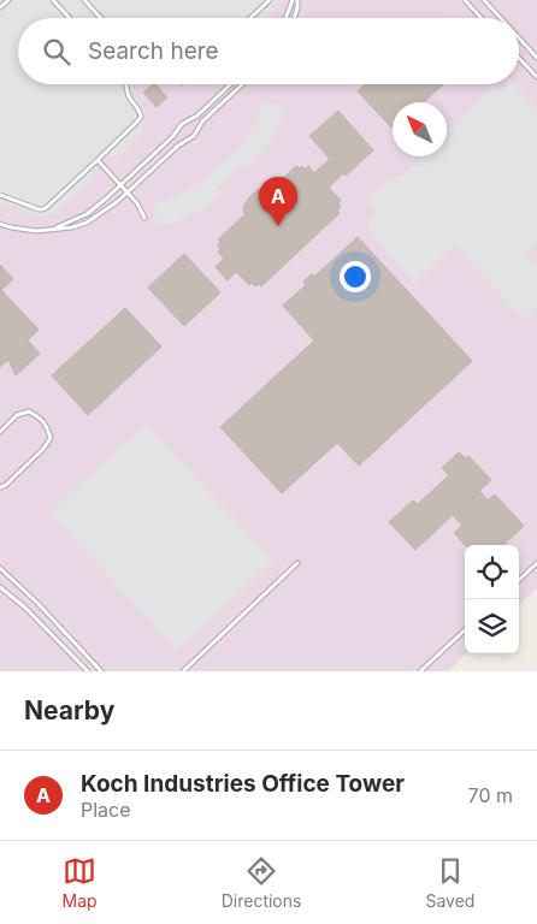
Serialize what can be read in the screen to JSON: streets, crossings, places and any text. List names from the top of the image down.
{
  "north": "top left",
  "page": {
    "search": "Search here",
    "pins": "A",
    "heading": "Nearby",
    "list": [
      {
        "mark": "A",
        "name": "Koch Industries Office Tower",
        "note": "Place",
        "value": "70 m"
      }
    ],
    "nav": ["Map", "Directions", "Saved"]
  }
}
